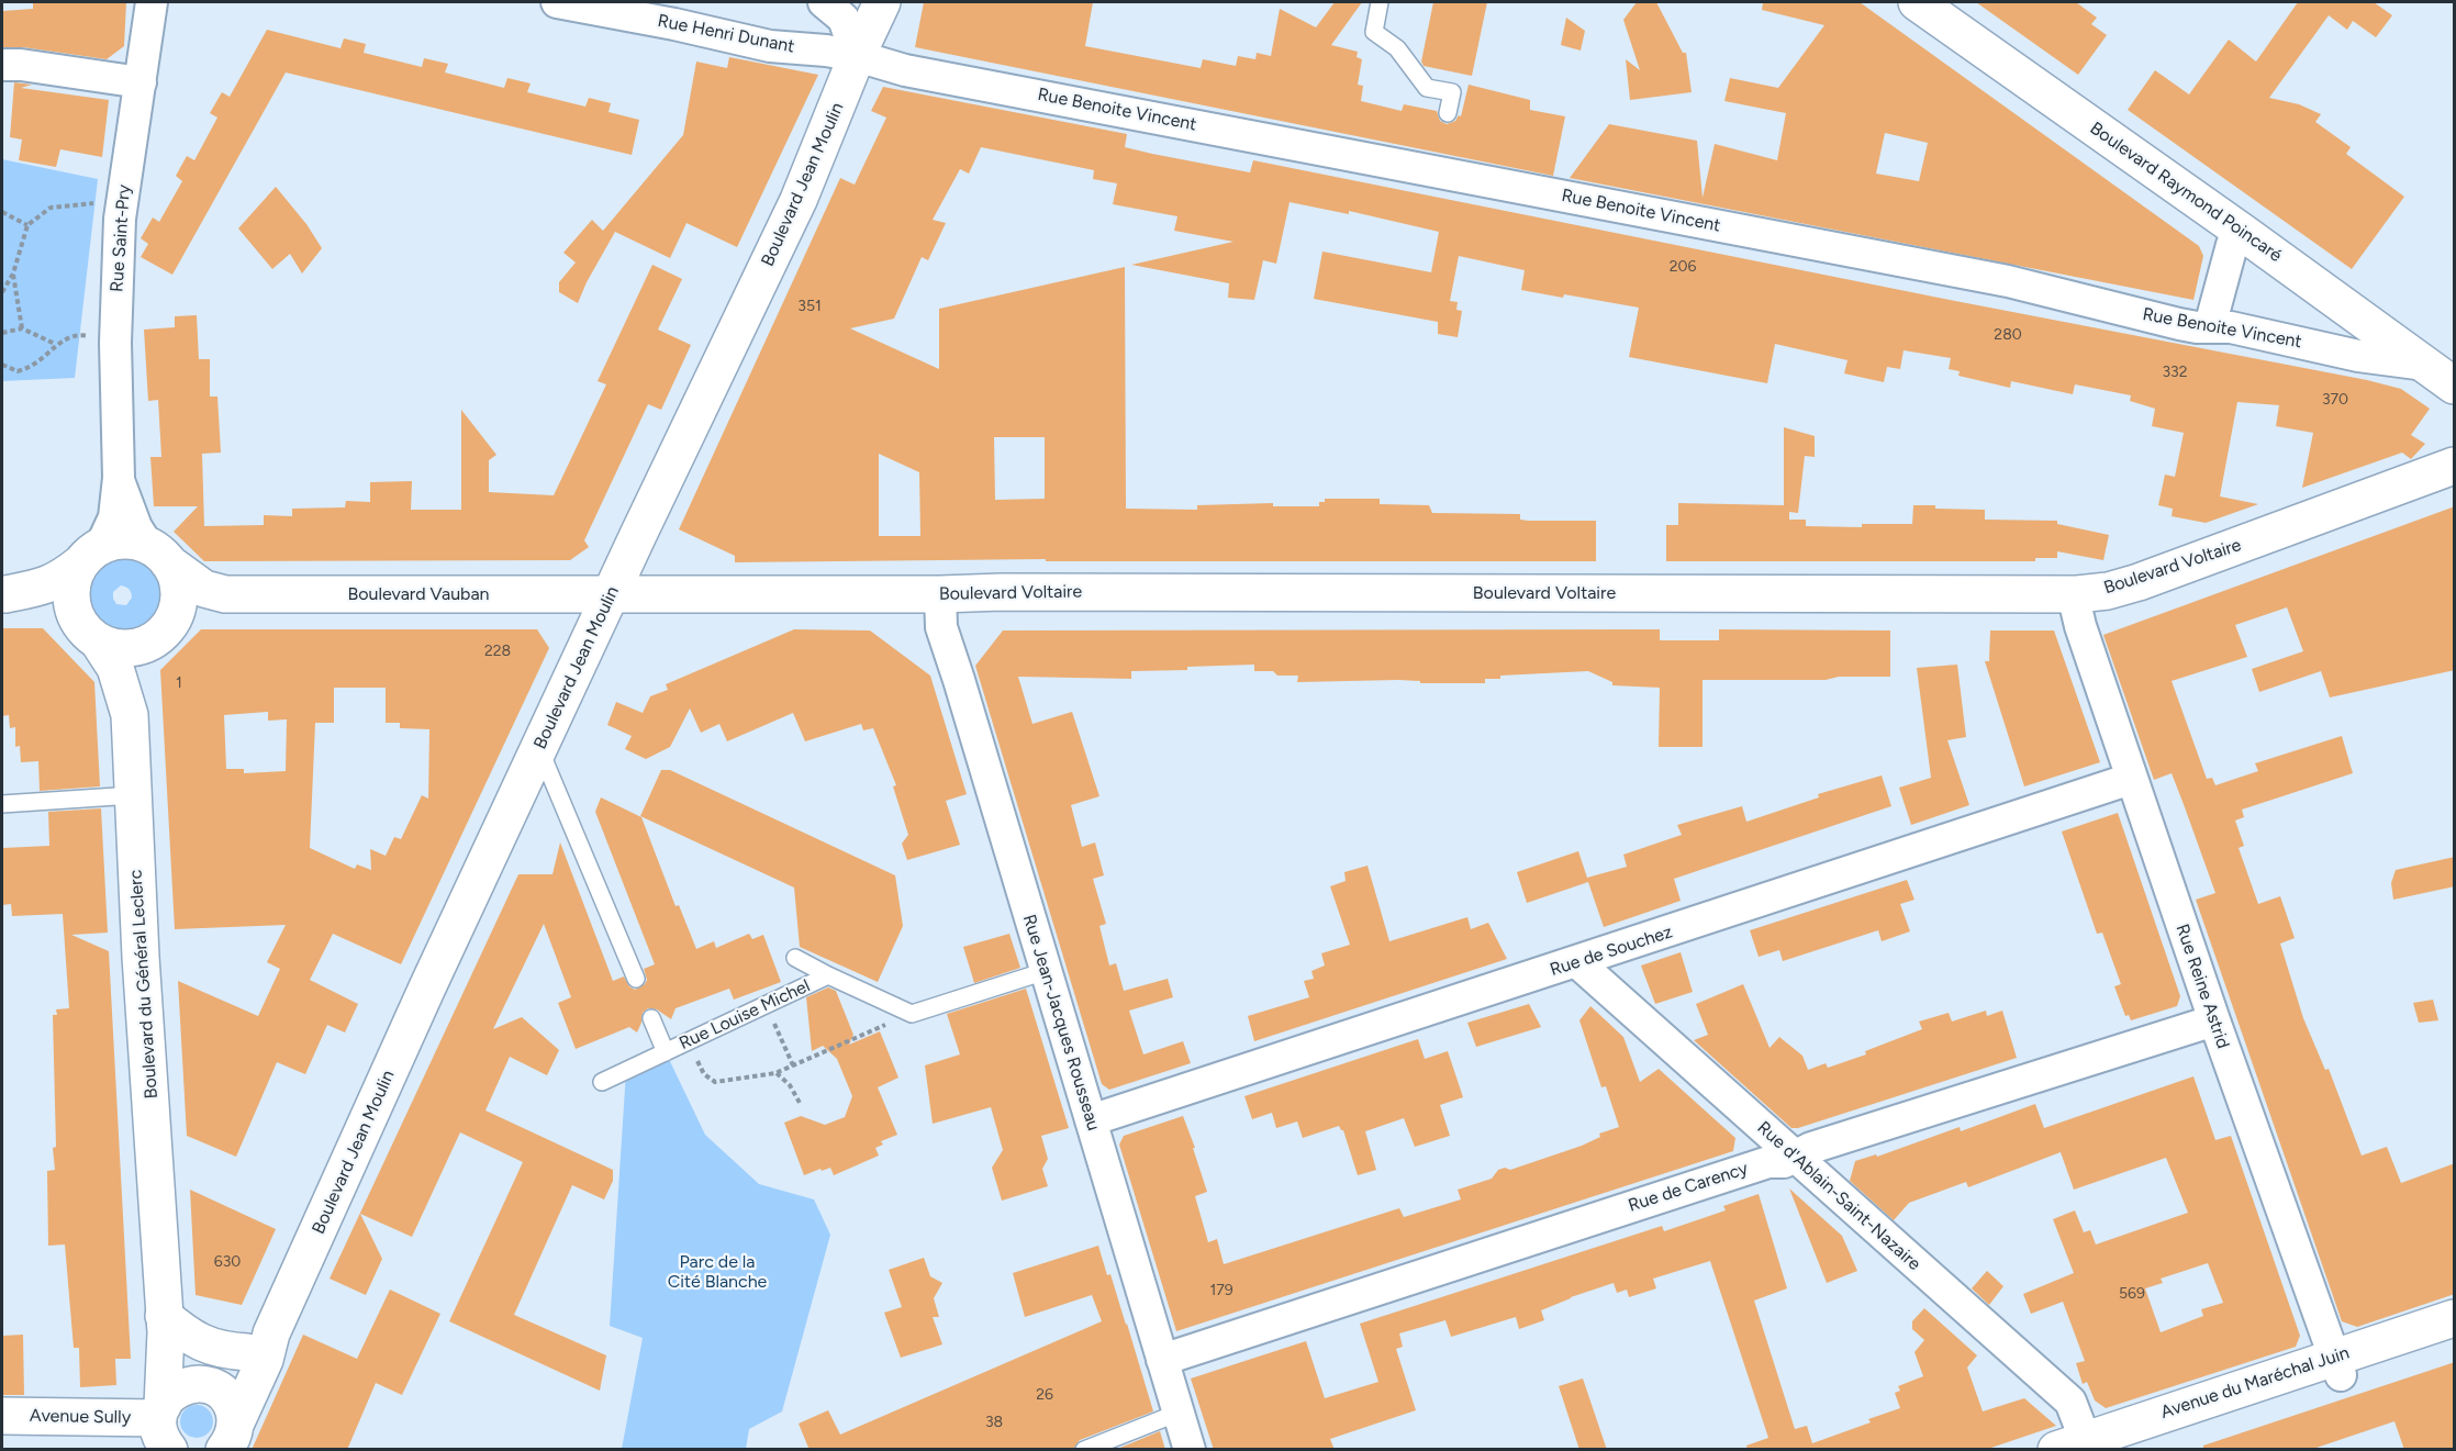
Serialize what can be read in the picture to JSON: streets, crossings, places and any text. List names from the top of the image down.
{
  "streets": {
    "street": [
      "Rue Henri Dunant",
      "Rue Benoite Vincent",
      "Boulevard Jean Moulin",
      "Boulevard Raymond Poincaré",
      "Rue Saint-Pry",
      "Boulevard Voltaire",
      "Boulevard Vauban",
      "Rue de Souchez",
      "Boulevard du Général Leclerc",
      "Rue Reine Astrid",
      "Rue Jean-Jacques Rousseau",
      "Rue de Carency",
      "Rue d'Ablain-Saint-Nazaire",
      "Avenue du Maréchal Juin",
      "Avenue Sully"
    ],
    "lane": ["Rue Louise Michel"]
  },
  "crossings": [
    ["Rue Henri Dunant", "Rue Benoite Vincent"],
    ["Rue Henri Dunant", "Boulevard Jean Moulin"],
    ["Rue Benoite Vincent", "Boulevard Jean Moulin"],
    ["Rue Benoite Vincent", "Boulevard Raymond Poincaré"],
    ["Boulevard Jean Moulin", "Boulevard Voltaire"],
    ["Boulevard Jean Moulin", "Boulevard Vauban"],
    ["Boulevard Jean Moulin", "Boulevard du Général Leclerc"],
    ["Boulevard Jean Moulin", "Avenue Sully"],
    ["Rue Saint-Pry", "Boulevard Vauban"],
    ["Rue Saint-Pry", "Boulevard du Général Leclerc"],
    ["Boulevard Voltaire", "Boulevard Vauban"],
    ["Boulevard Voltaire", "Rue Reine Astrid"],
    ["Boulevard Voltaire", "Rue Jean-Jacques Rousseau"],
    ["Boulevard Vauban", "Boulevard du Général Leclerc"],
    ["Rue de Souchez", "Rue Reine Astrid"],
    ["Rue de Souchez", "Rue Jean-Jacques Rousseau"],
    ["Rue de Souchez", "Rue d'Ablain-Saint-Nazaire"],
    ["Boulevard du Général Leclerc", "Avenue Sully"],
    ["Rue Reine Astrid", "Rue de Carency"],
    ["Rue Reine Astrid", "Avenue du Maréchal Juin"],
    ["Rue Jean-Jacques Rousseau", "Rue de Carency"],
    ["Rue de Carency", "Rue d'Ablain-Saint-Nazaire"],
    ["Rue d'Ablain-Saint-Nazaire", "Avenue du Maréchal Juin"]
  ],
  "parks": ["Parc de la Cité Blanche"],
  "house_numbers": [
    "206",
    "351",
    "280",
    "332",
    "370",
    "228",
    "1",
    "630",
    "179",
    "569",
    "26",
    "38"
  ]
}
